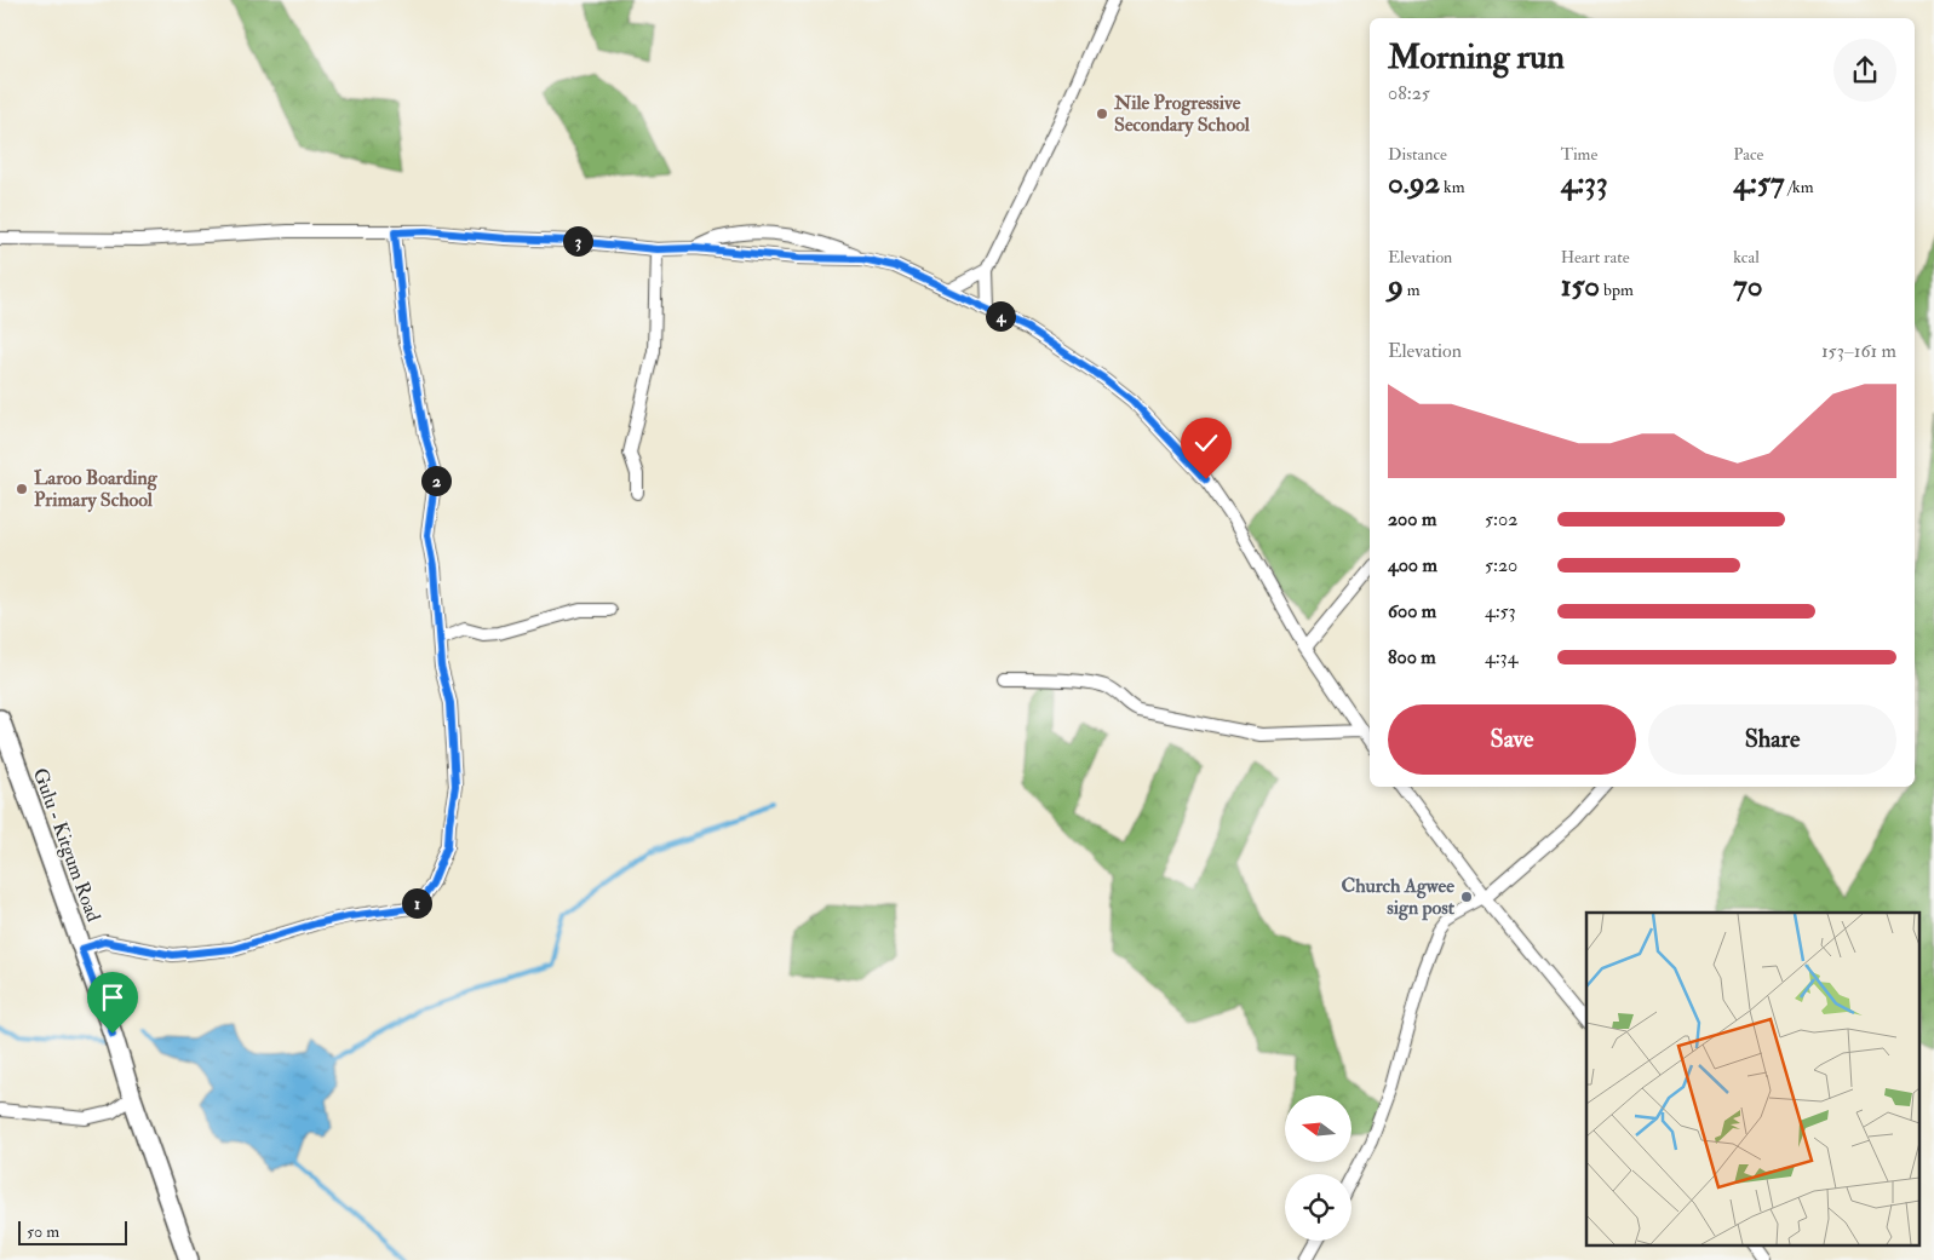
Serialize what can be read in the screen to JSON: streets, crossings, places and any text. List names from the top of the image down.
{
  "streets": {
    "main road": ["Gulu - Kitgum Road"]
  },
  "places": ["Nile Progressive Secondary School", "Laroo Boarding Primary School", "Church Agwee sign post"],
  "scale_bar": "50 m",
  "north": "left",
  "page": {
    "heading": ["Morning run", "08:25"],
    "stats": [
      ["Distance", "0.92 km"],
      ["Time", "4:33"],
      ["Pace", "4:57 /km"],
      ["Elevation", "9 m"],
      ["Heart rate", "150 bpm"],
      ["kcal", "70"]
    ],
    "pins": [
      "3",
      "4",
      "2",
      "1"
    ],
    "chart": ["Elevation", "153–161 m"],
    "list": [
      {
        "name": "200 m",
        "note": "5:02"
      },
      {
        "name": "400 m",
        "note": "5:20"
      },
      {
        "name": "600 m",
        "note": "4:53"
      },
      {
        "name": "800 m",
        "note": "4:34"
      }
    ],
    "buttons": ["Save", "Share"],
    "scale": "50 m"
  }
}
